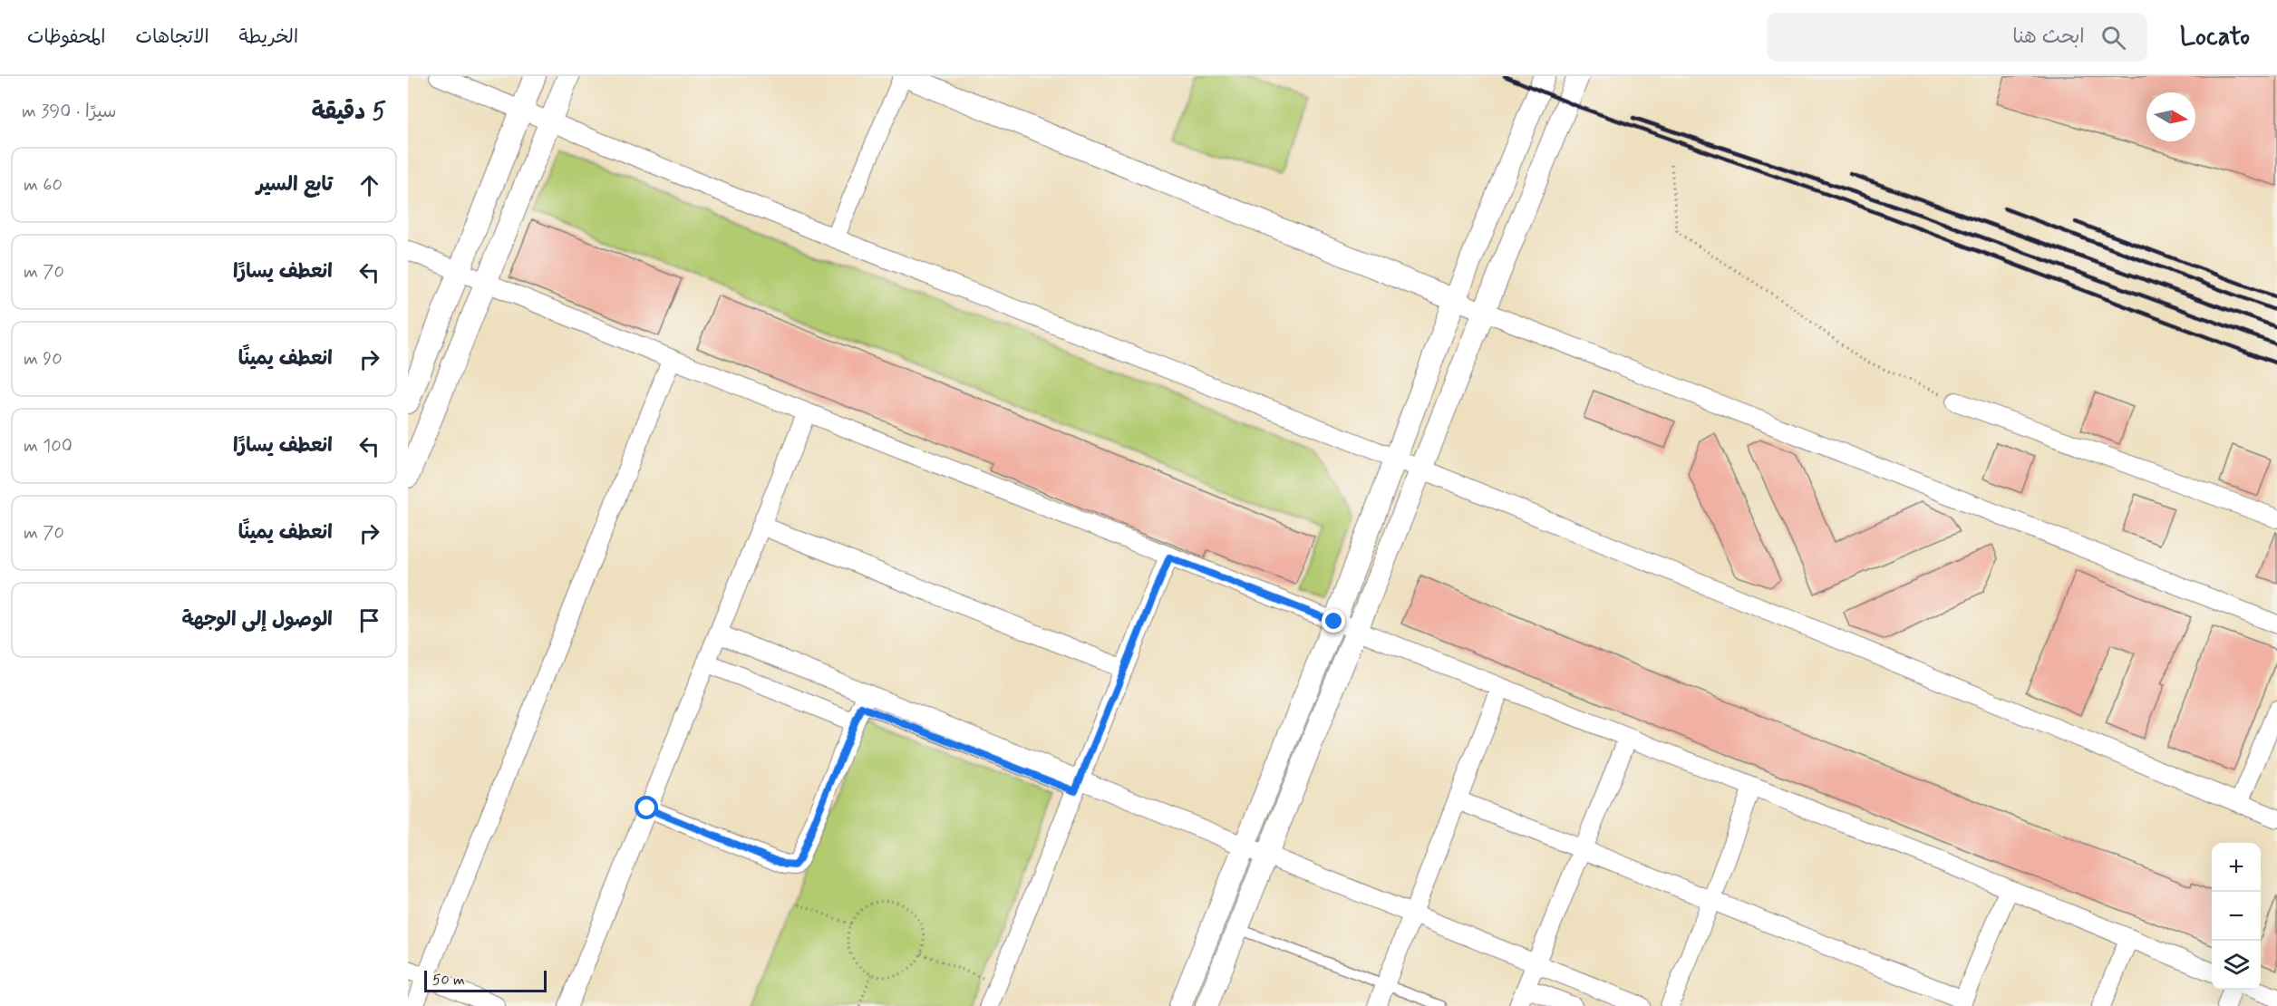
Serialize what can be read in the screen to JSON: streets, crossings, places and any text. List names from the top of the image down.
{
  "scale_bar": "50 m",
  "north": "right",
  "page": {
    "header": "Locato",
    "search": "ابحث هنا",
    "nav": ["الخريطة", "الاتجاهات", "المحفوظات"],
    "heading": ["5 دقيقة", "سيرًا · 390 m"],
    "list": [
      ["تابع السير", "60 m"],
      ["انعطف يسارًا", "70 m"],
      ["انعطف يمينًا", "90 m"],
      ["انعطف يسارًا", "100 m"],
      ["انعطف يمينًا", "70 m"],
      "الوصول إلى الوجهة"
    ],
    "map_buttons": ["+", "−"],
    "scale": "50 m"
  }
}
